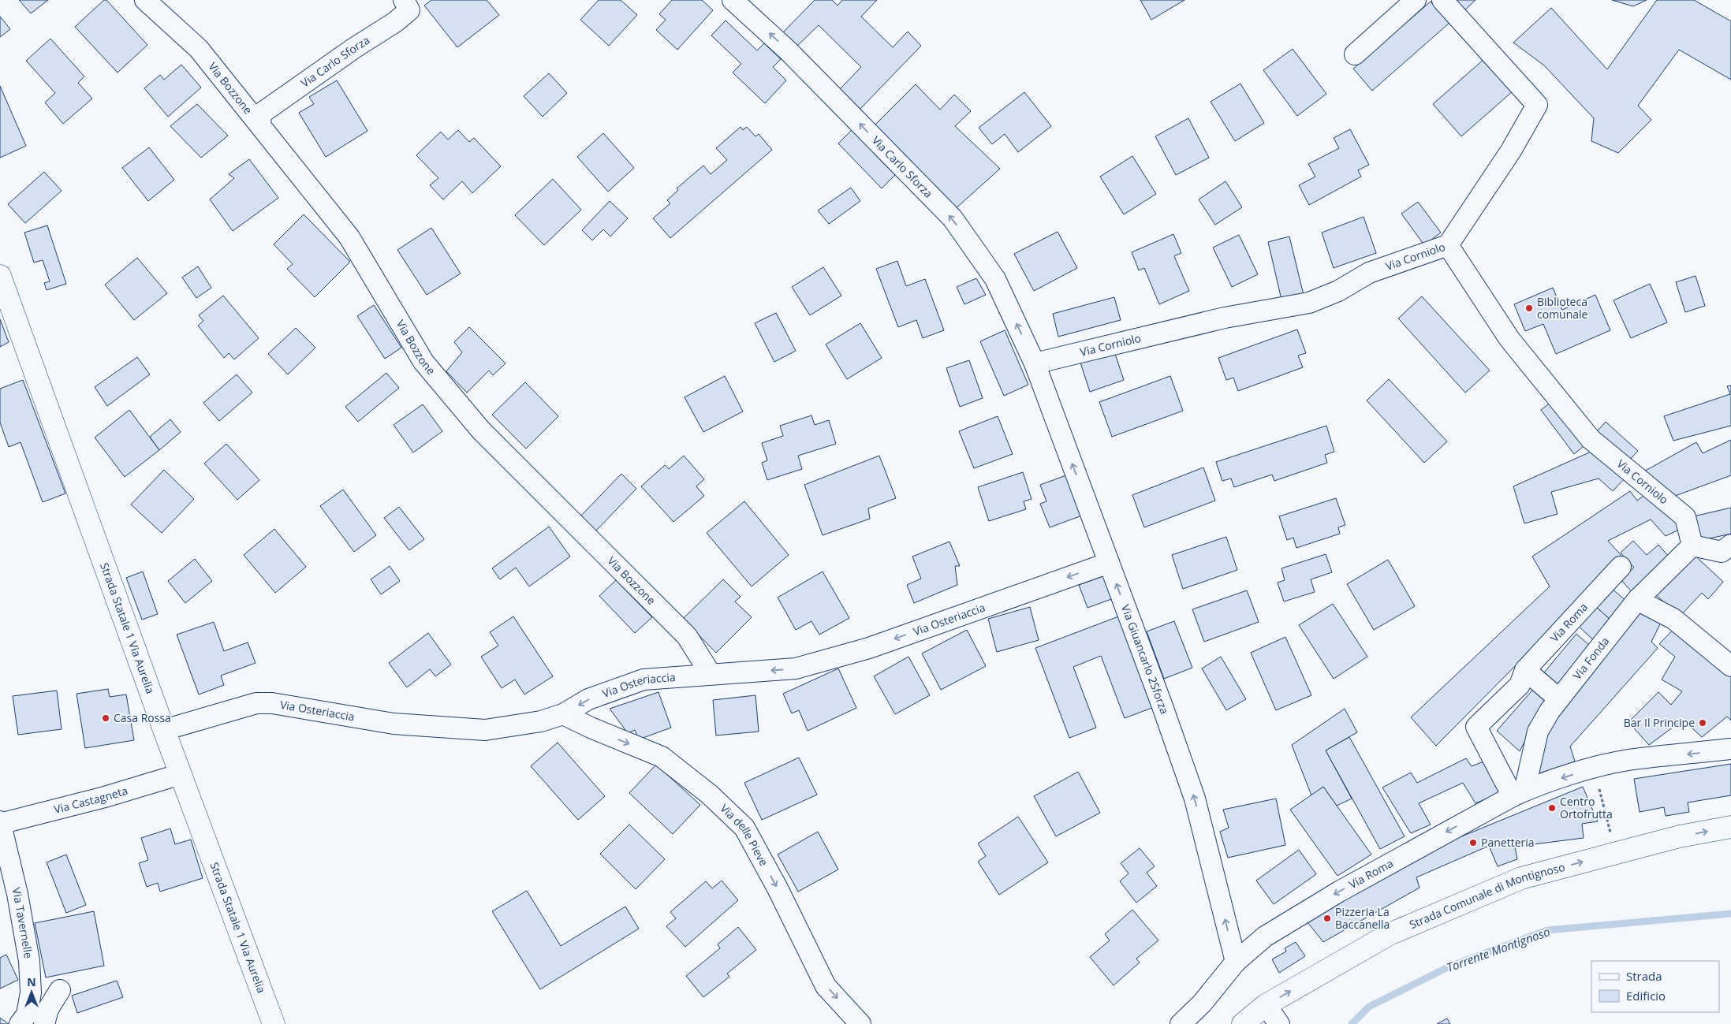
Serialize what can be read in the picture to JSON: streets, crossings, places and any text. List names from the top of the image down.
{
  "streets": {
    "main road": ["Strada Statale 1 Via Aurelia", "Strada Comunale di Montignoso"],
    "street": [
      "Via Carlo Sforza",
      "Via Bozzone",
      "Via Corniolo",
      "Via Osteriaccia",
      "Via Roma",
      "Via Fonda",
      "Via Giuancarlo 2Sforza",
      "Via Castagneta",
      "Via delle Pieve",
      "Via Tavernelle"
    ]
  },
  "crossings": [
    ["Via Carlo Sforza", "Via Bozzone"],
    ["Via Carlo Sforza", "Via Corniolo"],
    ["Via Carlo Sforza", "Via Giuancarlo 2Sforza"],
    ["Via Bozzone", "Via Osteriaccia"],
    ["Via Corniolo", "Via Fonda"],
    ["Via Corniolo", "Via Giuancarlo 2Sforza"],
    ["Via Osteriaccia", "Strada Statale 1 Via Aurelia"],
    ["Via Osteriaccia", "Via Giuancarlo 2Sforza"],
    ["Via Osteriaccia", "Via delle Pieve"],
    ["Via Roma", "Via Fonda"],
    ["Via Roma", "Via Giuancarlo 2Sforza"],
    ["Strada Statale 1 Via Aurelia", "Via Castagneta"],
    ["Via Castagneta", "Via Tavernelle"]
  ],
  "one_way": [
    "Via Carlo Sforza",
    "Via Osteriaccia",
    "Via Roma",
    "Via Giuancarlo 2Sforza",
    "Via delle Pieve",
    "Strada Comunale di Montignoso"
  ],
  "water": ["Torrente Montignoso"],
  "places": [
    "Biblioteca comunale",
    "Casa Rossa",
    "Bar Il Principe",
    "Centro Ortofrutta",
    "Panetteria",
    "Pizzeria La Baccanella"
  ],
  "legend": ["Strada", "Edificio"],
  "north": "top"
}
